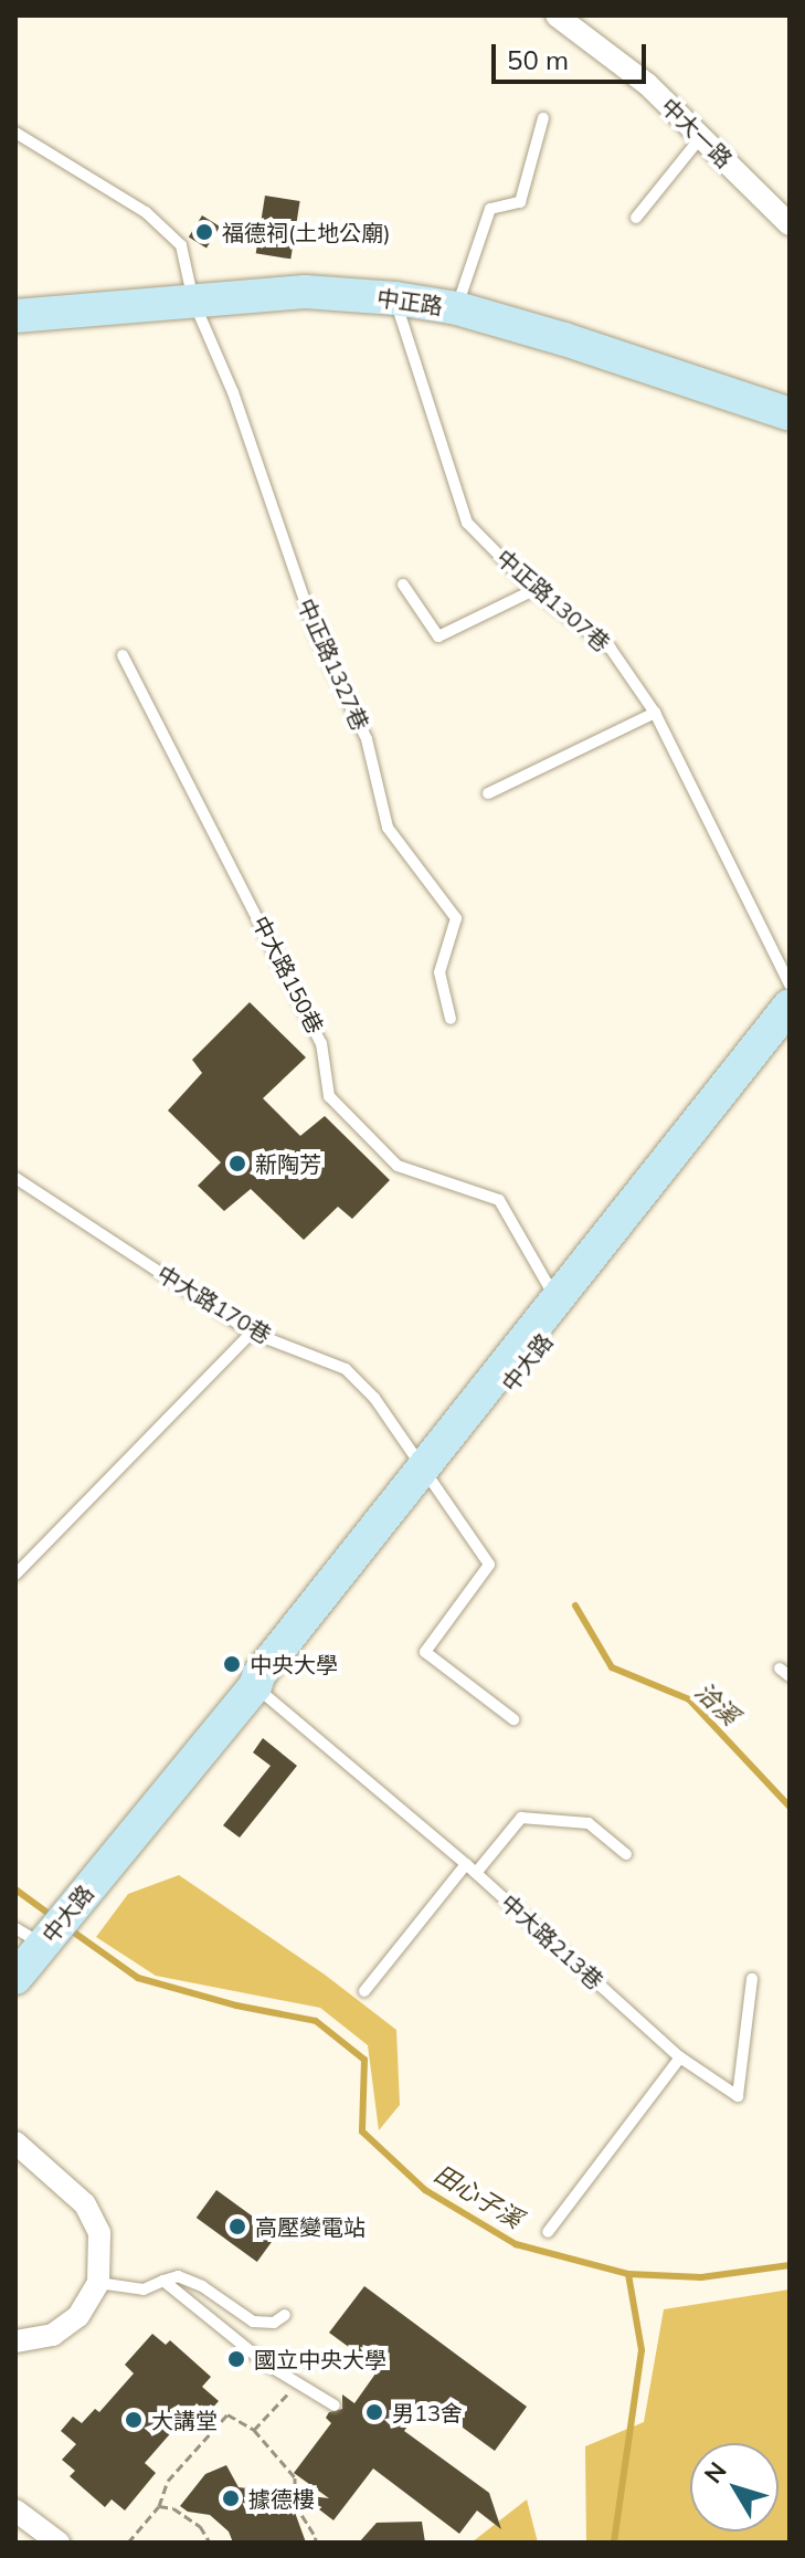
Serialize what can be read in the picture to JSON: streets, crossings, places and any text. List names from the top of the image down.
{
  "streets": {
    "street": ["中大一路", "中正路", "中大路"],
    "lane": [
      "中正路1307巷",
      "中正路1327巷",
      "中大路150巷",
      "中大路170巷",
      "中大路213巷"
    ]
  },
  "crossings": [
    ["中正路", "中正路1307巷"],
    ["中正路", "中正路1327巷"],
    ["中大路150巷", "中大路"],
    ["中大路170巷", "中大路"],
    ["中大路", "中大路213巷"]
  ],
  "water": ["洽溪", "田心子溪"],
  "places": [
    "福德祠(土地公廟)",
    "新陶芳",
    "中央大學",
    "高壓變電站",
    "國立中央大學",
    "男13舍",
    "大講堂",
    "據德樓"
  ],
  "scale_bar": "50 m",
  "north": "top left"
}
